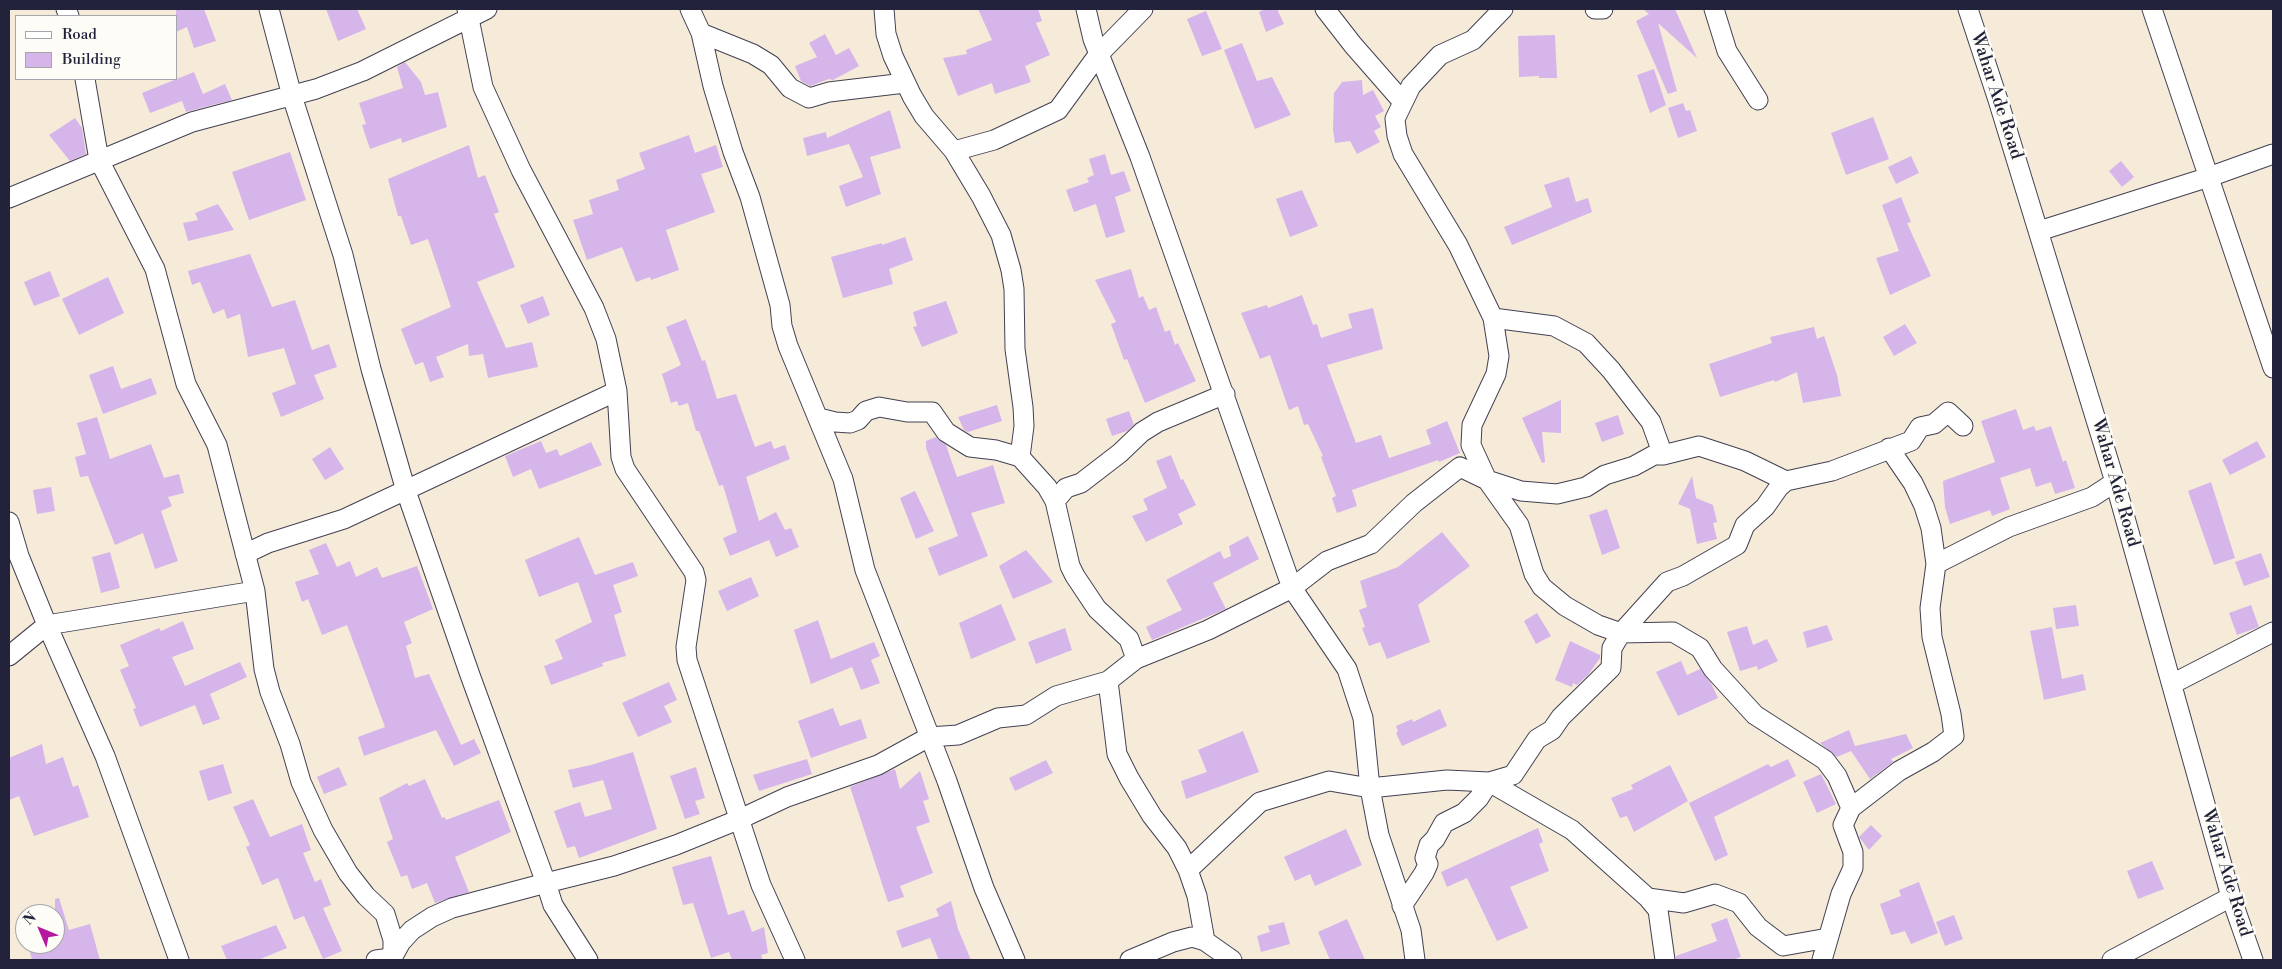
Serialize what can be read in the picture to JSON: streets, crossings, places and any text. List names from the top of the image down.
{
  "streets": {
    "street": ["Wahar Ade Road"]
  },
  "legend": ["Road", "Building"],
  "north": "top left"
}
